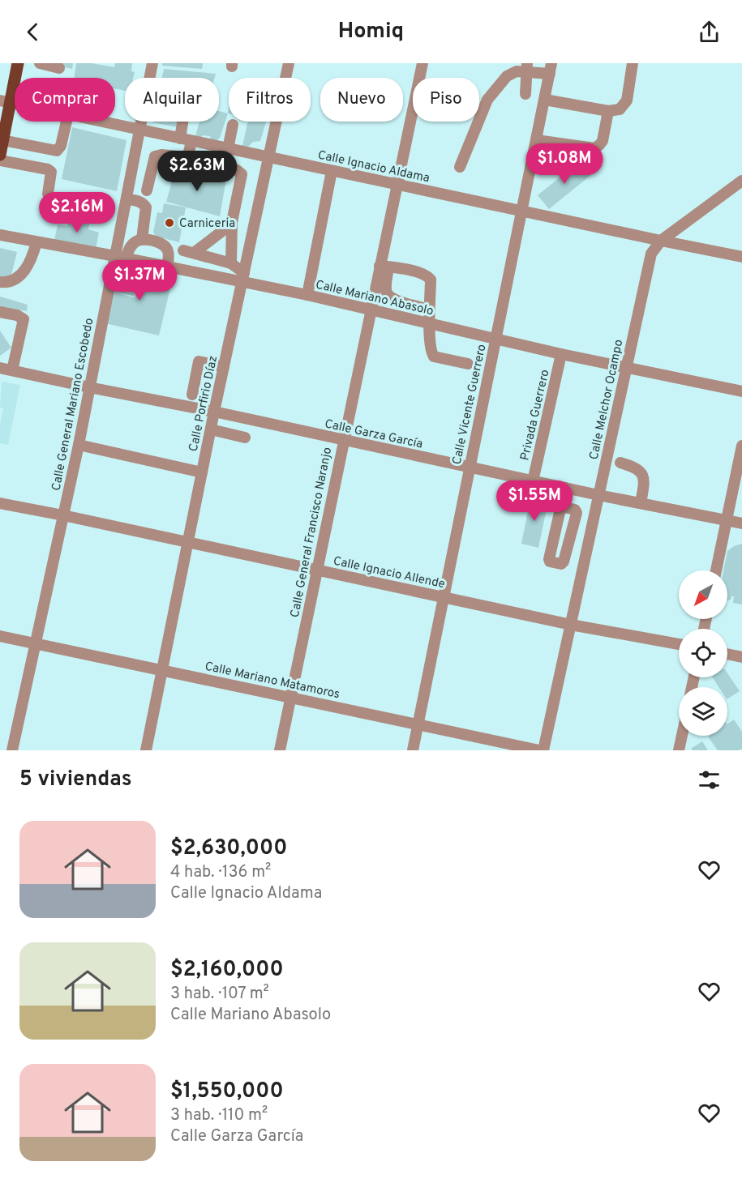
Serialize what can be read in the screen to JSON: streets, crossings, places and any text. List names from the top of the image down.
{
  "streets": {
    "street": [
      "Calle Ignacio Aldama",
      "Calle Mariano Abasolo",
      "Calle Melchor Ocampo",
      "Calle Porfirio Díaz",
      "Calle General Mariano Escobedo",
      "Calle Vicente Guerrero",
      "Privada Guerrero",
      "Calle Garza García",
      "Calle General Francisco Naranjo",
      "Calle Ignacio Allende",
      "Calle Mariano Matamoros"
    ]
  },
  "crossings": [
    ["Calle Ignacio Aldama", "Calle Melchor Ocampo"],
    ["Calle Ignacio Aldama", "Calle Porfirio Díaz"],
    ["Calle Ignacio Aldama", "Calle General Mariano Escobedo"],
    ["Calle Ignacio Aldama", "Calle Vicente Guerrero"],
    ["Calle Ignacio Aldama", "Calle General Francisco Naranjo"],
    ["Calle Mariano Abasolo", "Calle Melchor Ocampo"],
    ["Calle Mariano Abasolo", "Calle Porfirio Díaz"],
    ["Calle Mariano Abasolo", "Calle General Mariano Escobedo"],
    ["Calle Mariano Abasolo", "Calle Vicente Guerrero"],
    ["Calle Mariano Abasolo", "Privada Guerrero"],
    ["Calle Mariano Abasolo", "Calle General Francisco Naranjo"],
    ["Calle Melchor Ocampo", "Calle Garza García"],
    ["Calle Melchor Ocampo", "Calle Ignacio Allende"],
    ["Calle Porfirio Díaz", "Calle Garza García"],
    ["Calle Porfirio Díaz", "Calle Ignacio Allende"],
    ["Calle Porfirio Díaz", "Calle Mariano Matamoros"],
    ["Calle General Mariano Escobedo", "Calle Garza García"],
    ["Calle General Mariano Escobedo", "Calle Ignacio Allende"],
    ["Calle General Mariano Escobedo", "Calle Mariano Matamoros"],
    ["Calle Vicente Guerrero", "Calle Garza García"],
    ["Calle Vicente Guerrero", "Calle Ignacio Allende"],
    ["Calle Vicente Guerrero", "Calle Mariano Matamoros"],
    ["Privada Guerrero", "Calle Garza García"],
    ["Calle Garza García", "Calle General Francisco Naranjo"],
    ["Calle General Francisco Naranjo", "Calle Ignacio Allende"],
    ["Calle General Francisco Naranjo", "Calle Mariano Matamoros"]
  ],
  "places": ["Carniceria"],
  "north": "bottom left",
  "page": {
    "header": "Homiq",
    "chip": [
      "Comprar",
      "Alquilar",
      "Filtros",
      "Nuevo",
      "Piso"
    ],
    "price": [
      "$1.08M",
      "$2.63M",
      "$2.16M",
      "$1.37M",
      "$1.55M"
    ],
    "heading": "5 viviendas",
    "list": [
      {
        "name": "$2,630,000",
        "note": "4 hab. · 136 m² · Calle Ignacio Aldama"
      },
      {
        "name": "$2,160,000",
        "note": "3 hab. · 107 m² · Calle Mariano Abasolo"
      },
      {
        "name": "$1,550,000",
        "note": "3 hab. · 110 m² · Calle Garza García"
      }
    ]
  }
}
